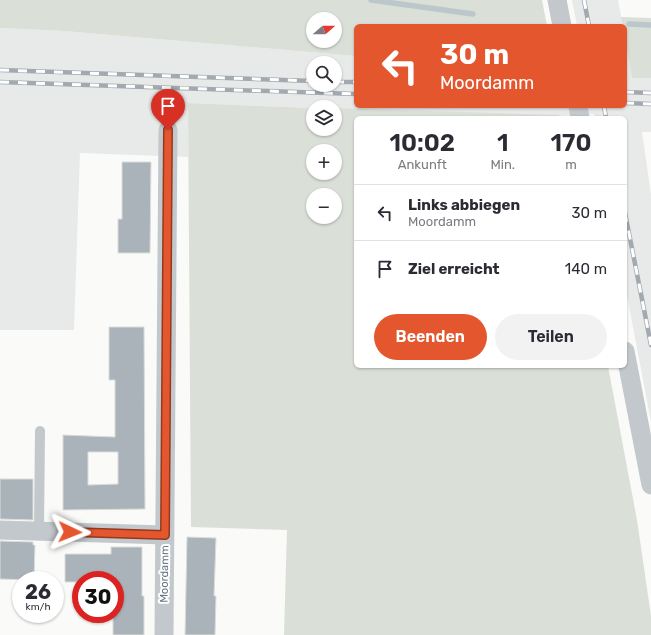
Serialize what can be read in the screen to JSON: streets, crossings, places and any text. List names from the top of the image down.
{
  "streets": {
    "street": ["Moordamm"]
  },
  "north": "right",
  "page": {
    "map_buttons": ["+", "−"],
    "turn": ["30 m", "Moordamm"],
    "eta": [
      "10:02",
      "Ankunft",
      "1",
      "Min.",
      "170",
      "m"
    ],
    "list": [
      {
        "name": "Links abbiegen",
        "note": "Moordamm",
        "value": "30 m"
      },
      {
        "name": "Ziel erreicht",
        "value": "140 m"
      }
    ],
    "buttons": ["Beenden", "Teilen"],
    "speed": "26 km/h",
    "limit": "30"
  }
}
